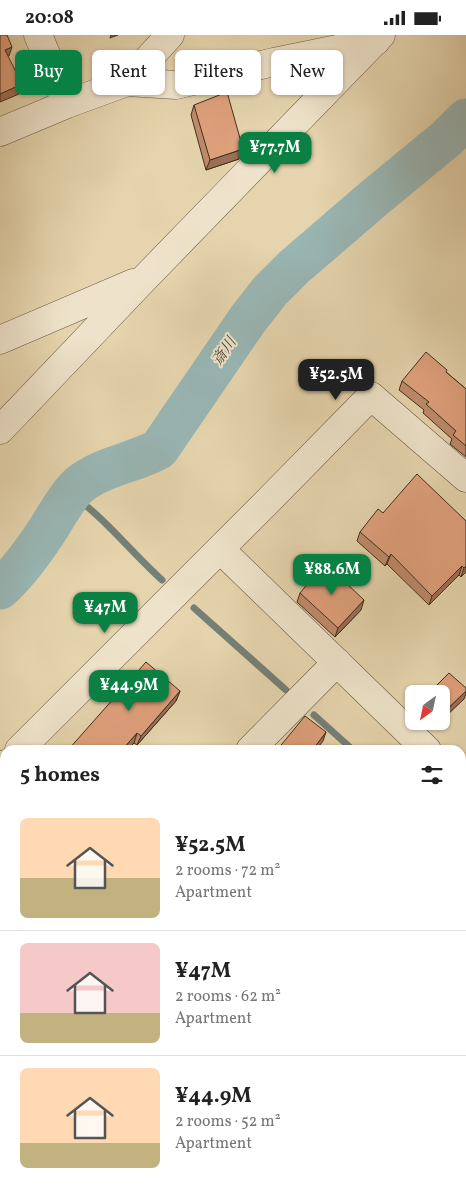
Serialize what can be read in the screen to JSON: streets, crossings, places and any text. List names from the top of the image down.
{
  "water": ["斎川"],
  "north": "bottom left",
  "page": {
    "status": "20:08",
    "chip": [
      "Buy",
      "Rent",
      "Filters",
      "New"
    ],
    "price": [
      "¥77.7M",
      "¥52.5M",
      "¥88.6M",
      "¥47M",
      "¥44.9M"
    ],
    "heading": "5 homes",
    "list": [
      {
        "name": "¥52.5M",
        "note": "2 rooms · 72 m² · Apartment"
      },
      {
        "name": "¥47M",
        "note": "2 rooms · 62 m² · Apartment"
      },
      {
        "name": "¥44.9M",
        "note": "2 rooms · 52 m² · Apartment"
      }
    ]
  }
}
